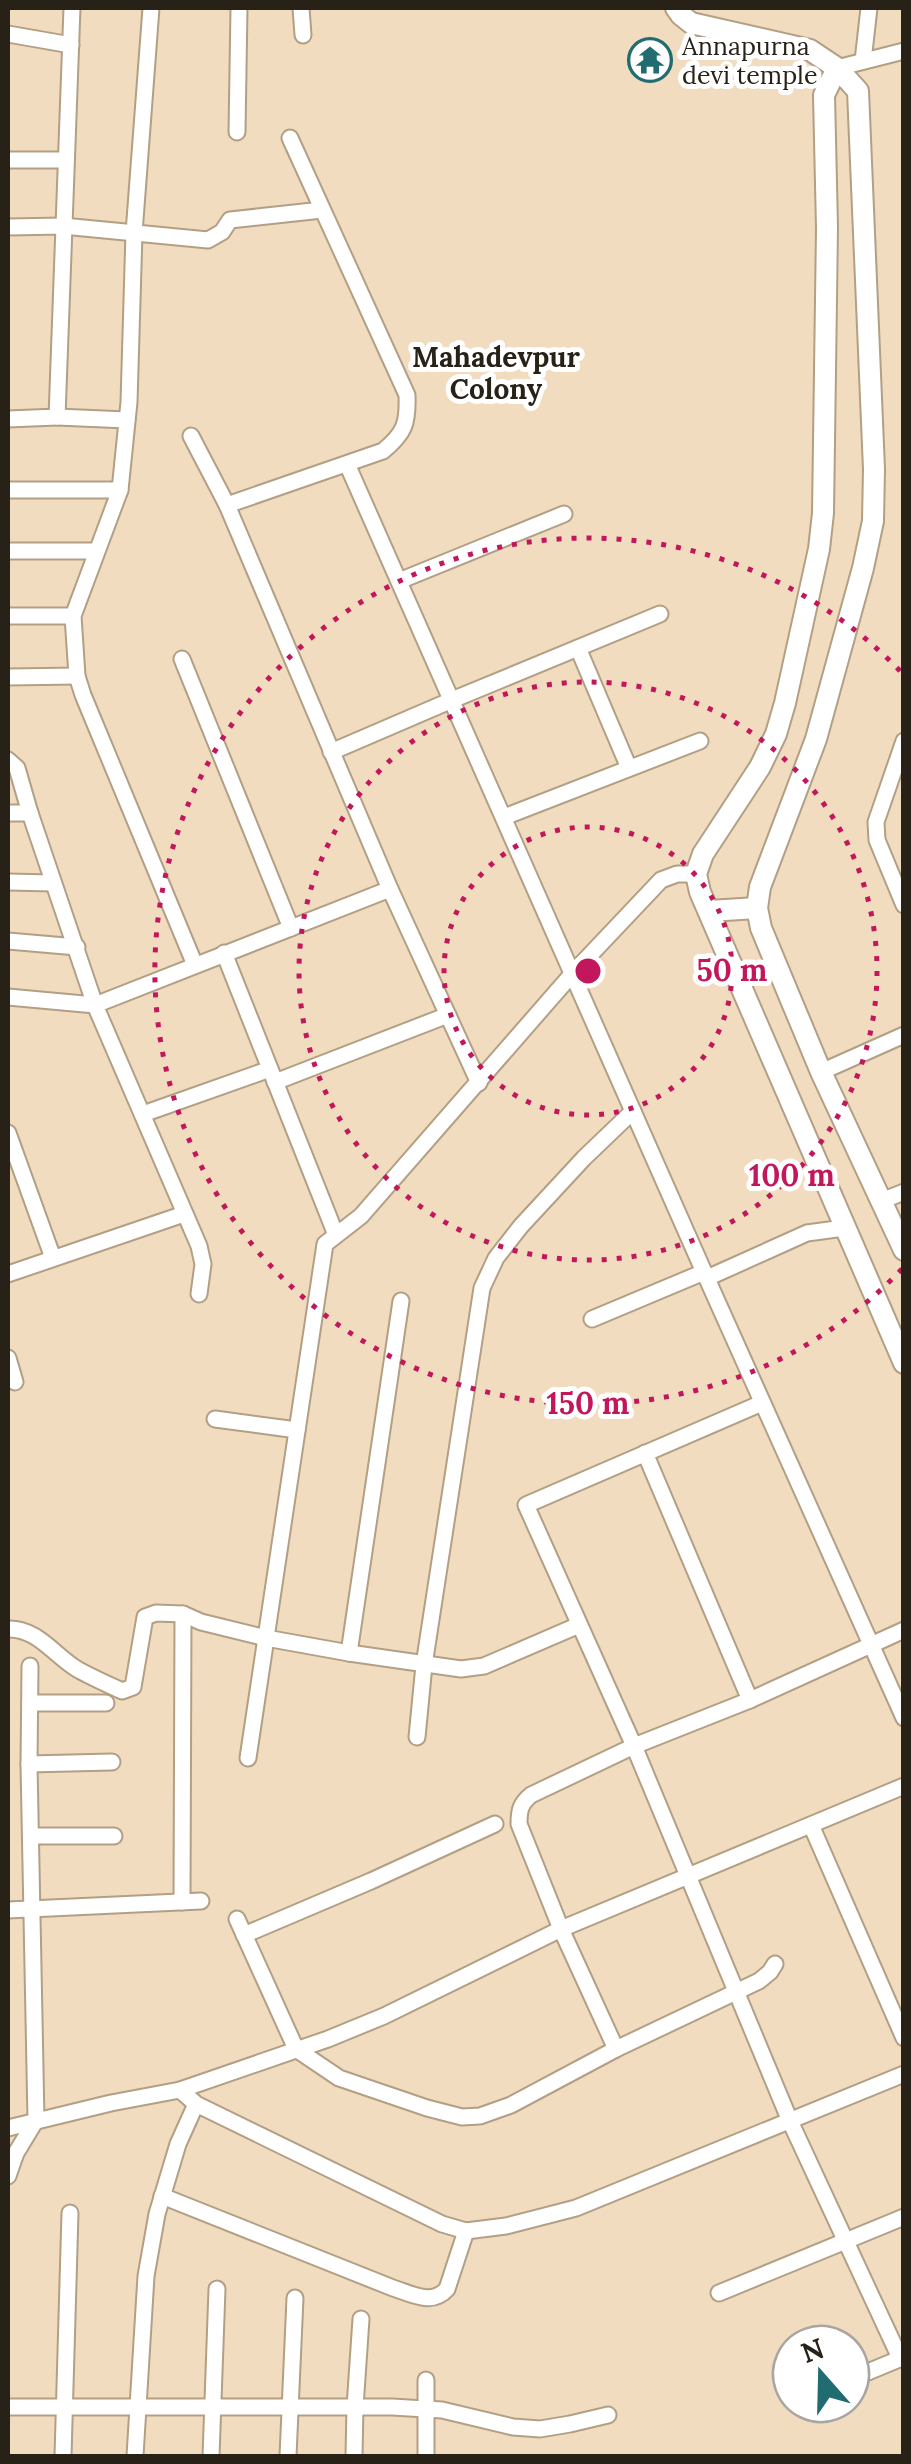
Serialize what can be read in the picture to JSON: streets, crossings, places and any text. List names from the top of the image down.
{
  "districts": ["Mahadevpur Colony"],
  "places": {
    "temple": ["Annapurna devi temple"]
  },
  "north": "top",
  "rings": ["50 m", "100 m", "150 m"]
}
